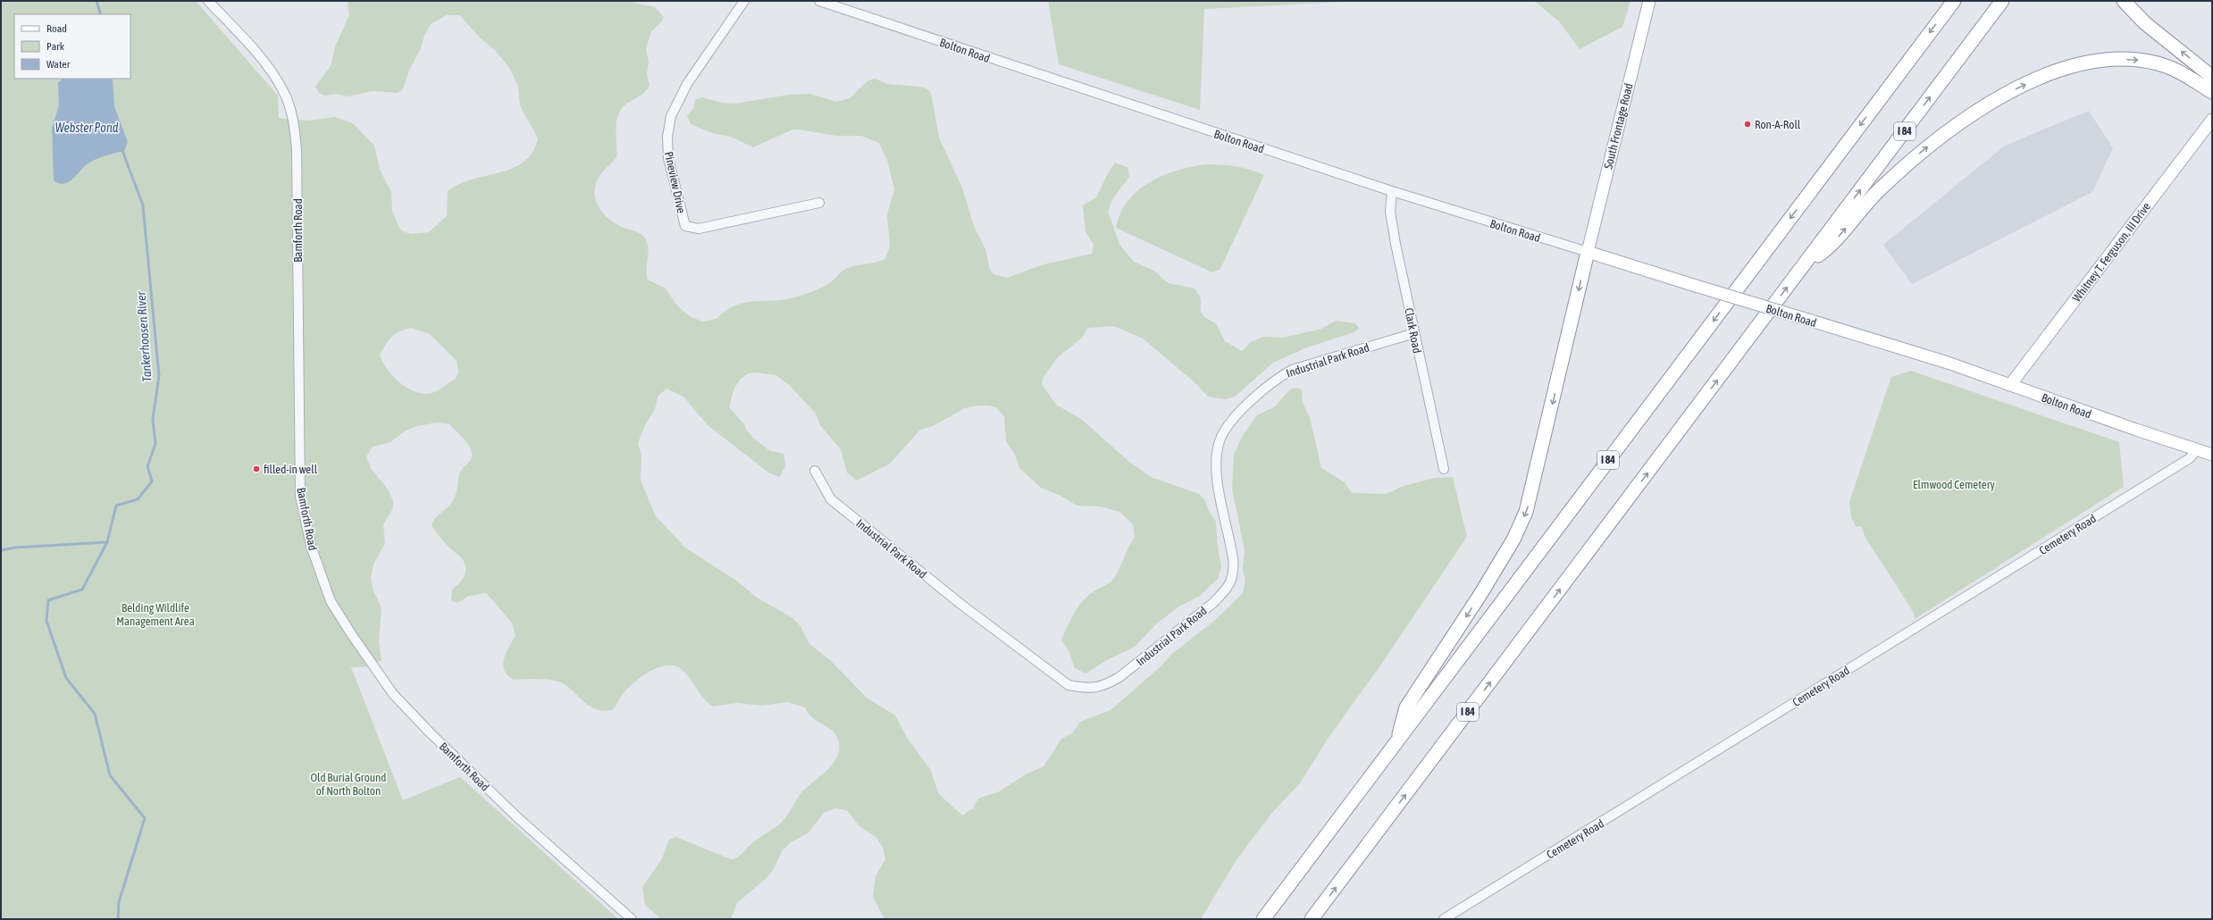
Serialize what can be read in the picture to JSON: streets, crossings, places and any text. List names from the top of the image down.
{
  "streets": {
    "highway": ["I 84"],
    "main road": ["Bolton Road", "South Frontage Road", "Whitney T. Ferguson, III Drive"],
    "street": [
      "Pineview Drive",
      "Bamforth Road",
      "Clark Road",
      "Industrial Park Road",
      "Cemetery Road"
    ]
  },
  "crossings": [
    ["Bolton Road", "South Frontage Road"],
    ["Bolton Road", "Whitney T. Ferguson, III Drive"],
    ["Bolton Road", "Clark Road"],
    ["Bolton Road", "Cemetery Road"],
    ["Clark Road", "Industrial Park Road"]
  ],
  "water": ["Webster Pond", "Tankerhoosen River"],
  "parks": ["Elmwood Cemetery", "Belding Wildlife Management Area", "Old Burial Ground of North Bolton"],
  "places": ["Ron-A-Roll", "filled-in well"],
  "legend": ["Road", "Park", "Water"]
}
